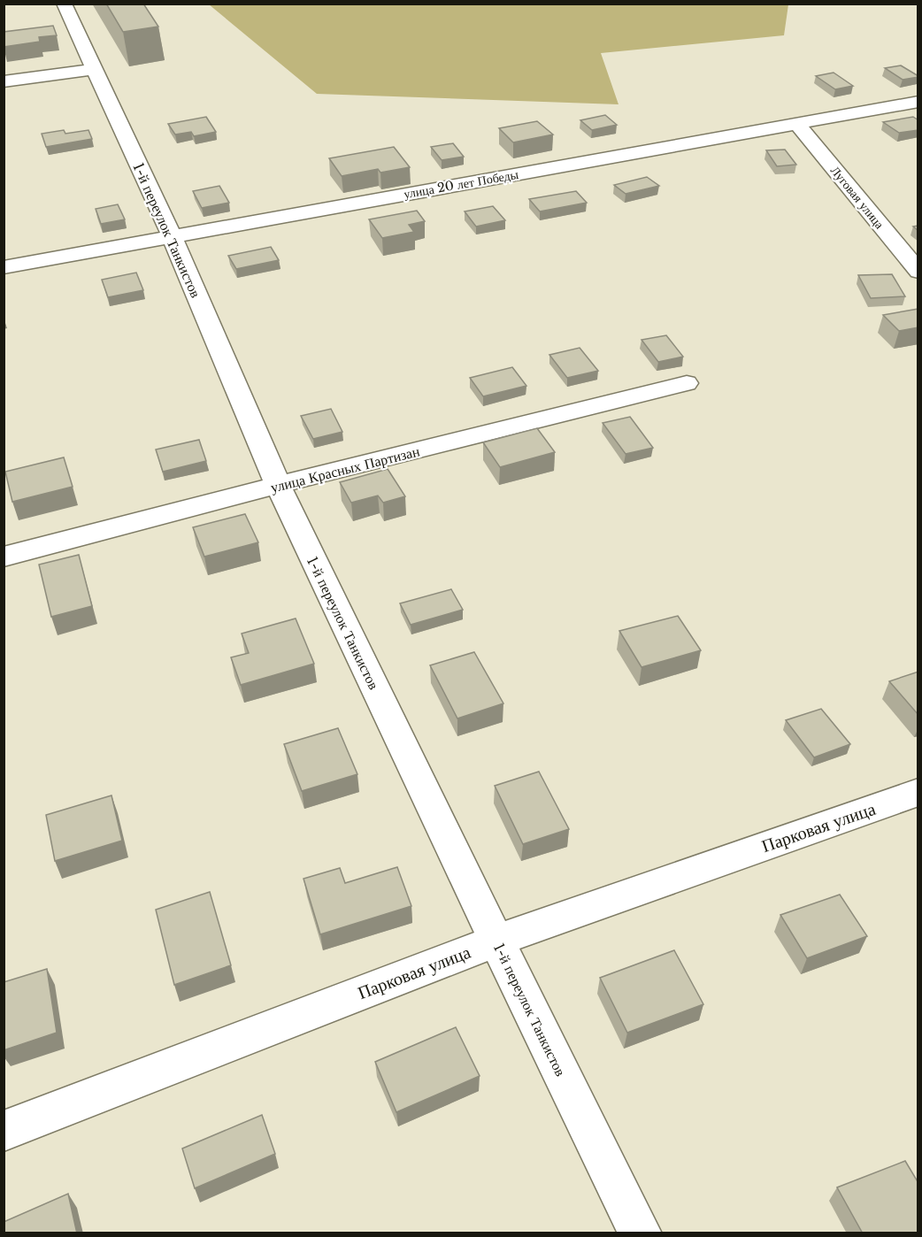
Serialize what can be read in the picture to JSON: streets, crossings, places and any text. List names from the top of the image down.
{
  "streets": {
    "street": [
      "улица 20 лет Победы",
      "Луговая улица",
      "1-й переулок Танкистов",
      "улица Красных Партизан",
      "Парковая улица"
    ]
  },
  "crossings": [
    ["улица 20 лет Победы", "Луговая улица"],
    ["улица 20 лет Победы", "1-й переулок Танкистов"],
    ["1-й переулок Танкистов", "улица Красных Партизан"],
    ["1-й переулок Танкистов", "Парковая улица"]
  ]
}
